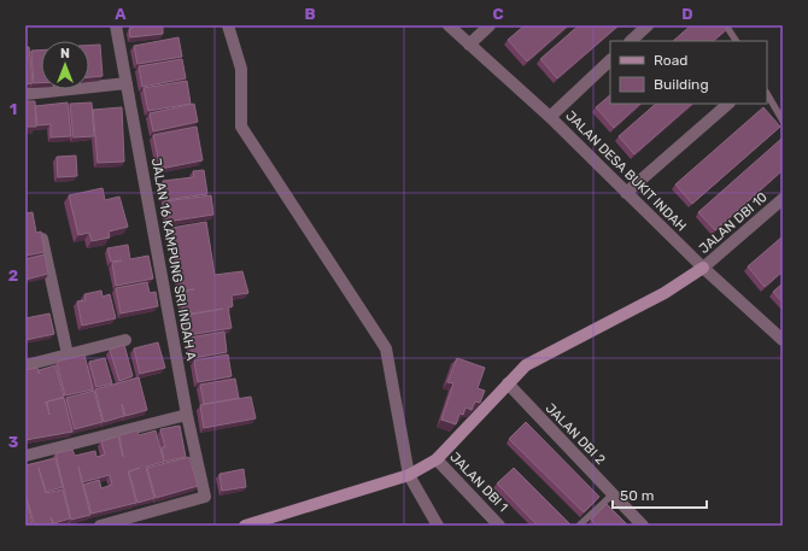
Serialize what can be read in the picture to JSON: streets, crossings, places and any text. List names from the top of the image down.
{
  "streets": {
    "street": [
      "JALAN DESA BUKIT INDAH",
      "JALAN DBI 10",
      "JALAN 16 KAMPUNG SRI INDAH A",
      "JALAN DBI 2",
      "JALAN DBI 1"
    ]
  },
  "crossings": [
    ["JALAN DESA BUKIT INDAH", "JALAN DBI 10"]
  ],
  "legend": ["Road", "Building"],
  "scale_bar": "50 m",
  "north": "top",
  "grid": {
    "columns": [
      "A",
      "B",
      "C",
      "D"
    ],
    "rows": ["1", "2", "3"]
  }
}
